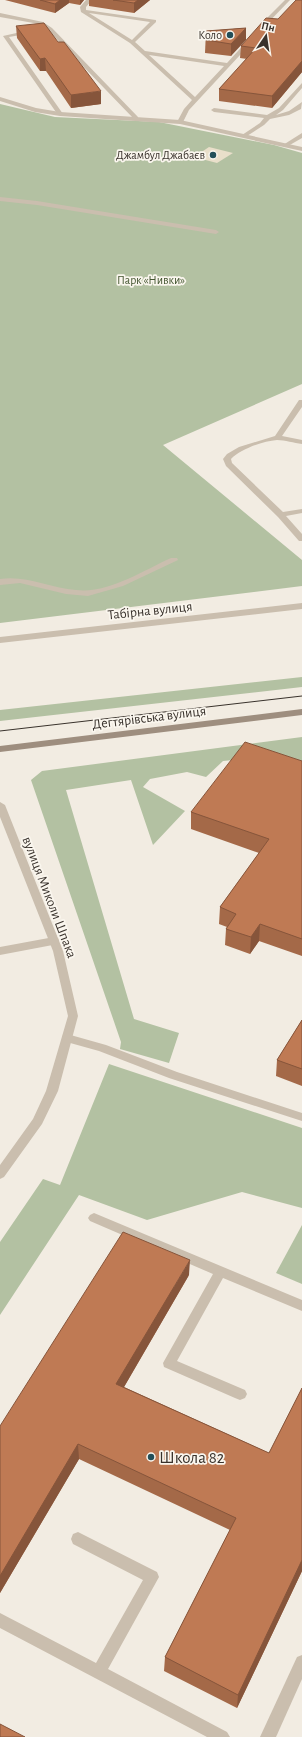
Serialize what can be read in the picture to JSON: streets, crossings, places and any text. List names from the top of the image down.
{
  "streets": {
    "main road": ["Дегтярівська вулиця"],
    "street": ["Табірна вулиця", "вулиця Миколи Шпака"]
  },
  "parks": ["Парк «Нивки»"],
  "places": ["Коло", "Джамбул Джабаєв", "Школа 82"],
  "north": "top"
}
